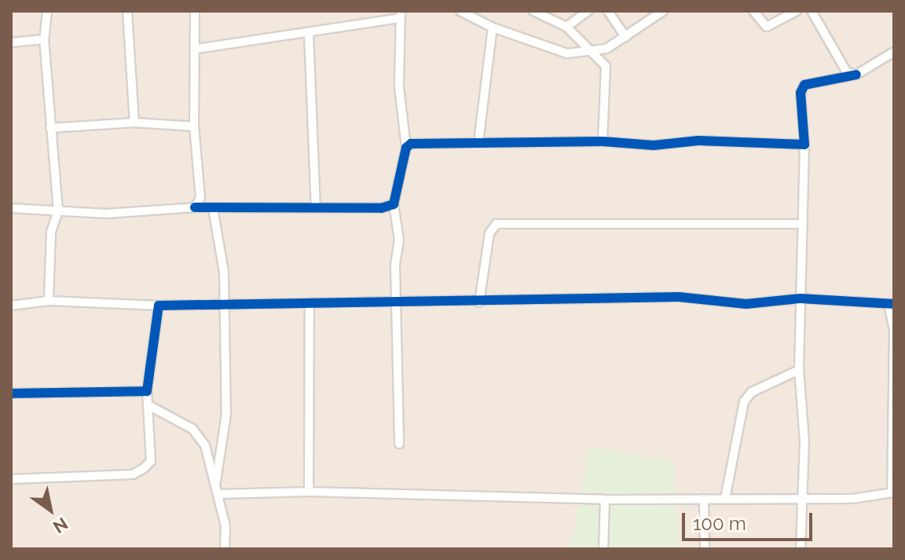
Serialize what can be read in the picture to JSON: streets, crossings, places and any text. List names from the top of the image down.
{
  "scale_bar": "100 m",
  "north": "bottom right"
}
